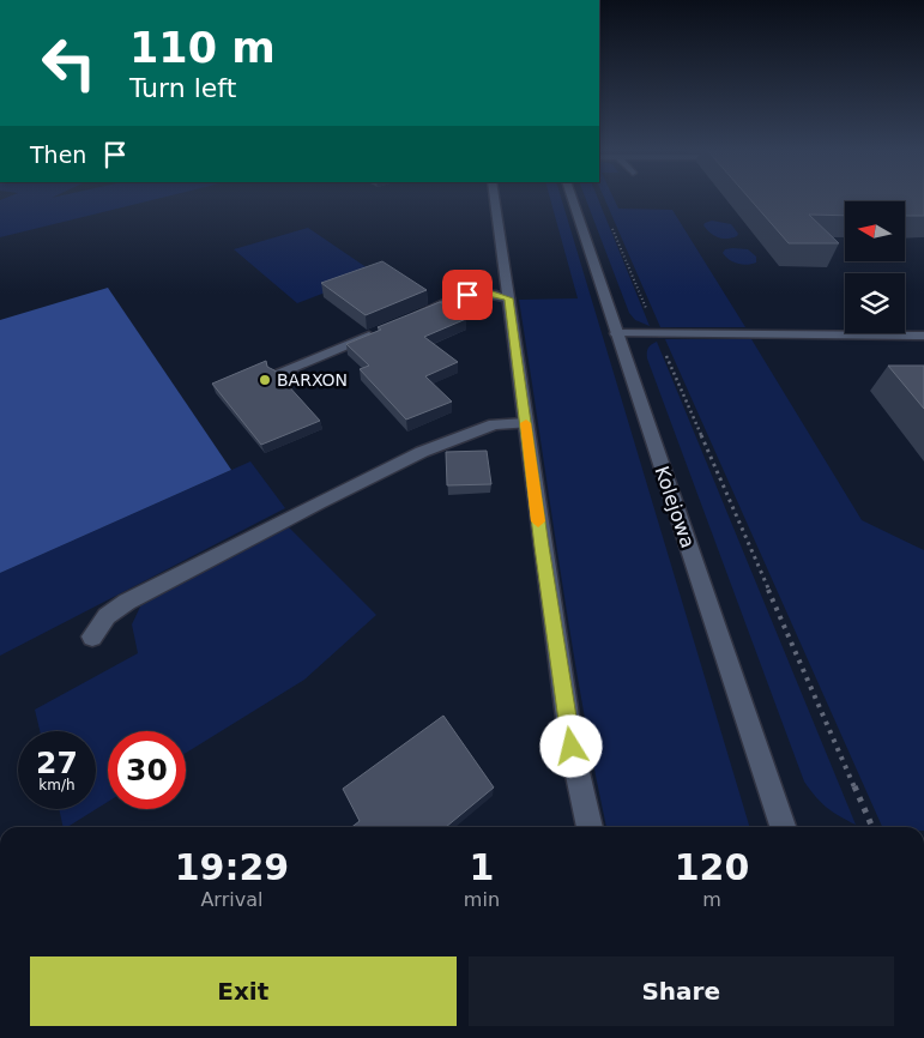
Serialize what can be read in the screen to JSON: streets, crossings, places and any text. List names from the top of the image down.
{
  "streets": {
    "street": ["Kolejowa"]
  },
  "places": ["BARXON"],
  "north": "left",
  "page": {
    "turn": ["110 m", "Turn left"],
    "then": "Then",
    "speed": "27 km/h",
    "limit": "30",
    "eta": [
      "19:29",
      "Arrival",
      "1",
      "min",
      "120",
      "m"
    ],
    "buttons": ["Exit", "Share"]
  }
}
